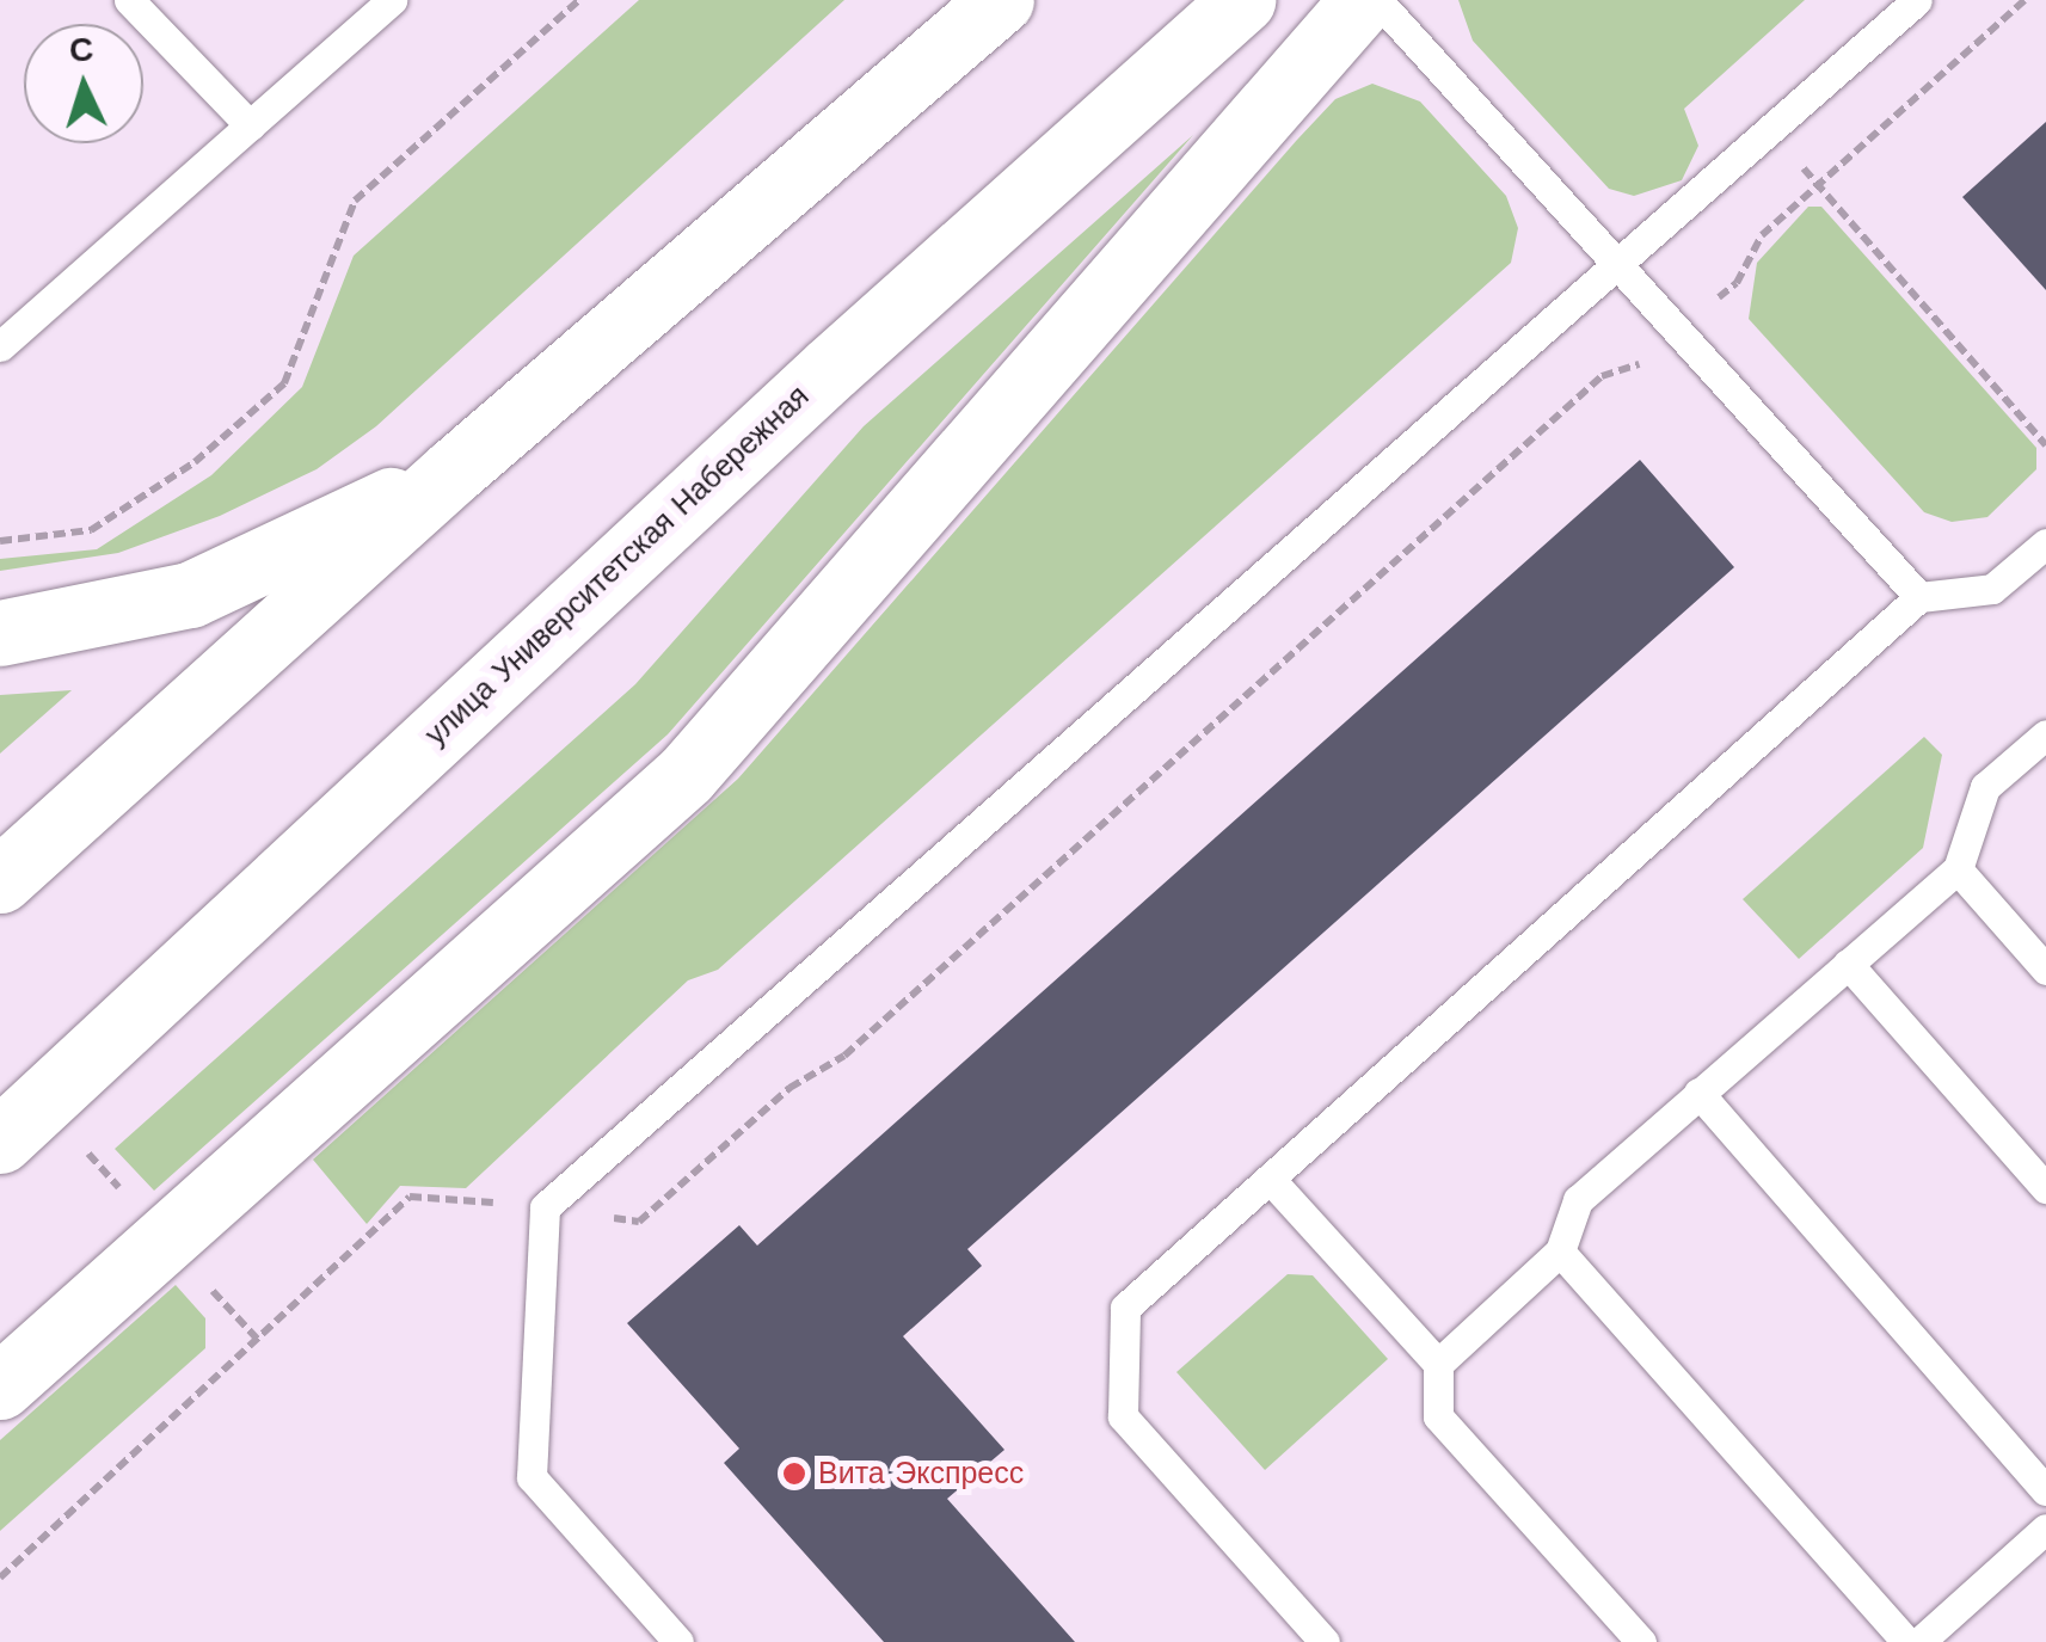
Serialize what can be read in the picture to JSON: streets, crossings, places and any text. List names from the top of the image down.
{
  "streets": {
    "main road": ["улица Университетская Набережная"]
  },
  "places": ["Вита Экспресс"],
  "north": "top"
}
